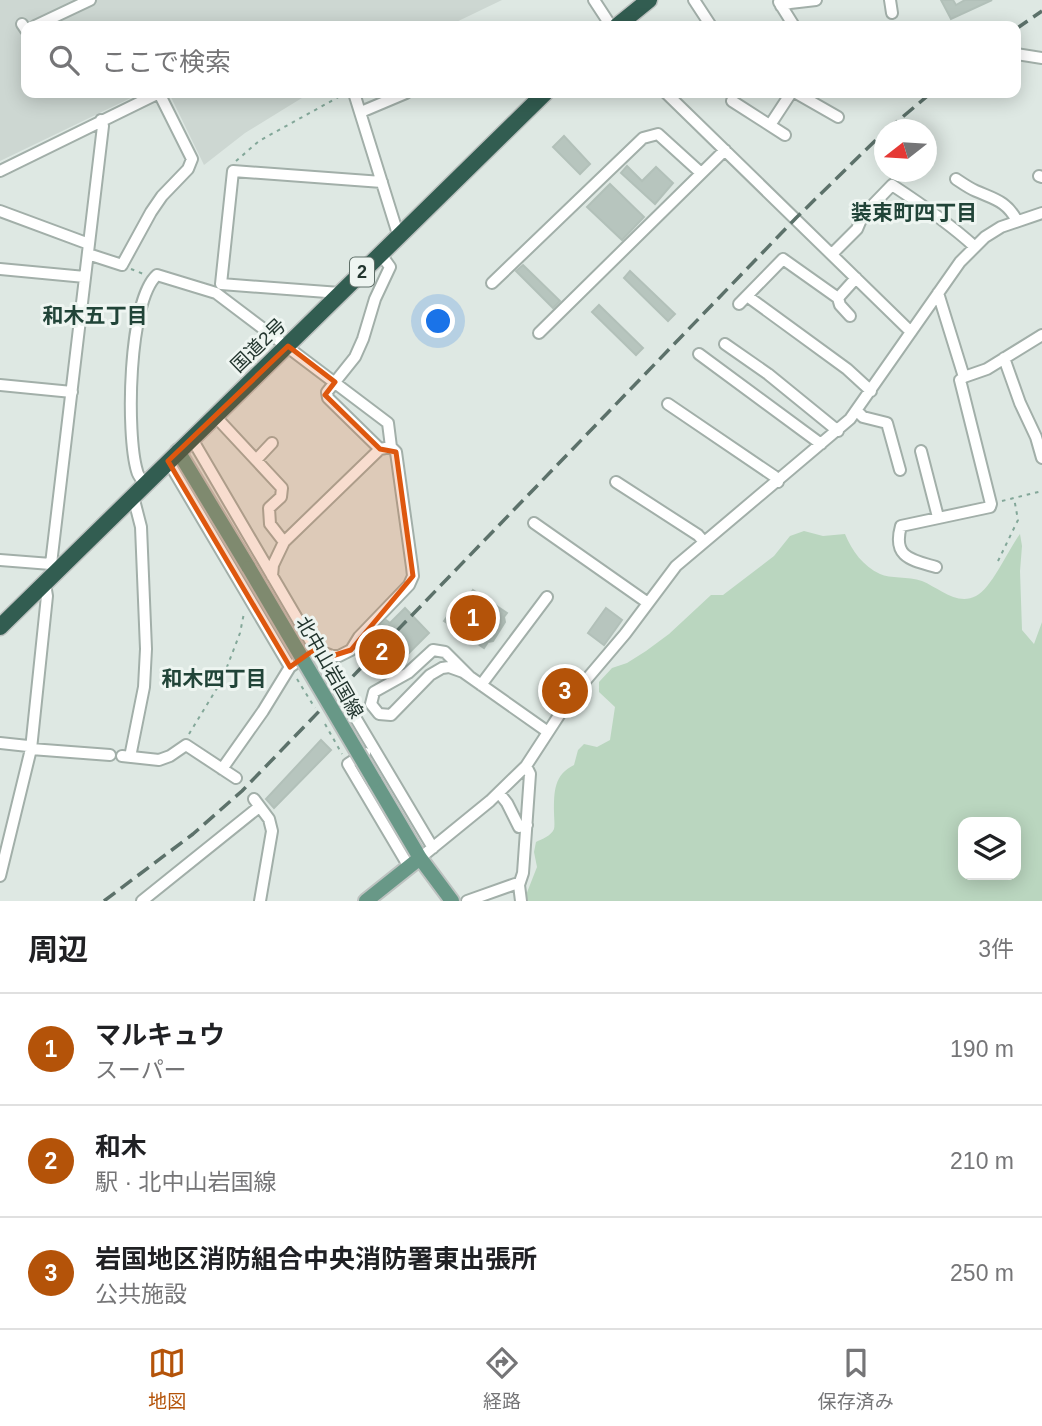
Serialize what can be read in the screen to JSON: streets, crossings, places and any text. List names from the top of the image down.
{
  "streets": {
    "highway": ["2", "国道2号"],
    "main road": ["北中山岩国線"]
  },
  "crossings": [
    ["国道2号", "北中山岩国線"]
  ],
  "districts": ["装束町四丁目", "和木五丁目", "和木四丁目"],
  "north": "left",
  "page": {
    "search": "ここで検索",
    "pins": ["1", "2", "3"],
    "heading": ["周辺", "3件"],
    "list": [
      {
        "mark": "1",
        "name": "マルキュウ",
        "note": "スーパー",
        "value": "190 m"
      },
      {
        "mark": "2",
        "name": "和木",
        "note": "駅 · 北中山岩国線",
        "value": "210 m"
      },
      {
        "mark": "3",
        "name": "岩国地区消防組合中央消防署東出張所",
        "note": "公共施設",
        "value": "250 m"
      }
    ],
    "nav": ["地図", "経路", "保存済み"]
  }
}
